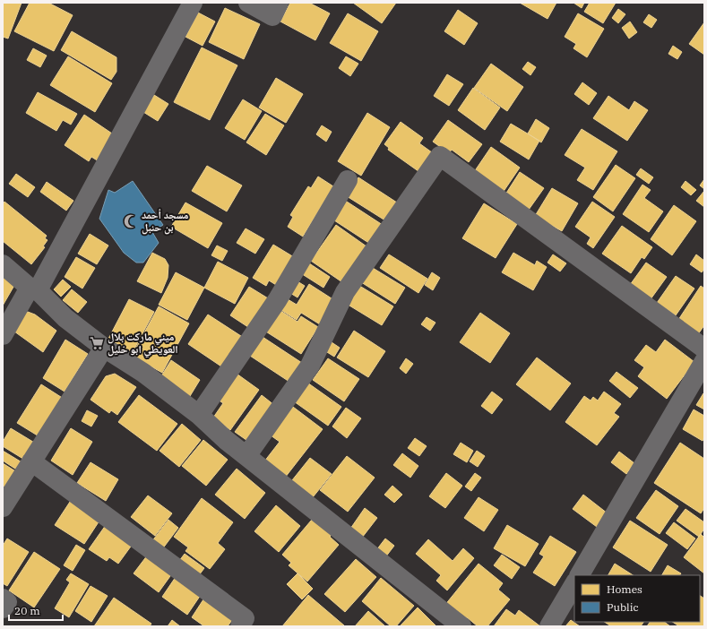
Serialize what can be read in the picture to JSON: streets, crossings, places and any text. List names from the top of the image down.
{
  "places": {
    "mosque": ["مسجد أحمد بن حنبل"],
    "supermarket": ["ميني ماركت بلال العويطي ابو خليل"]
  },
  "legend": ["Homes", "Public"],
  "scale_bar": "20 m"
}
